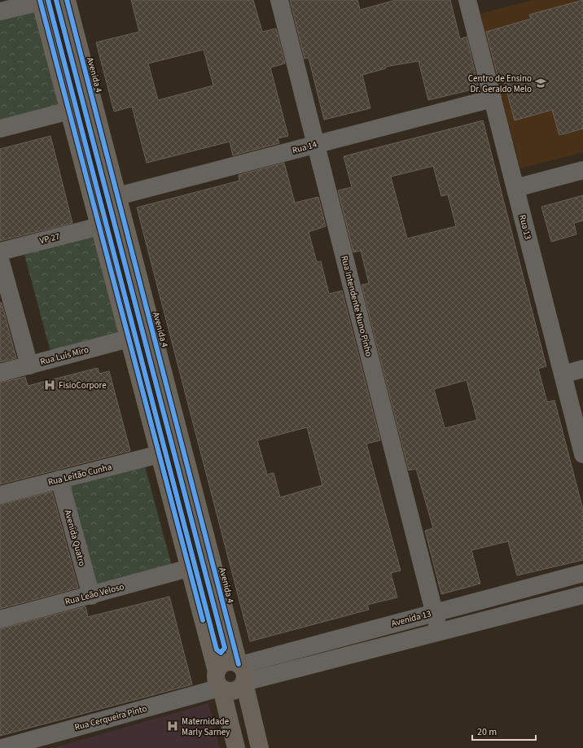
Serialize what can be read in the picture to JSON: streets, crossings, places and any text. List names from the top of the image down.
{
  "streets": {
    "main road": ["Avenida 4"],
    "street": [
      "Rua 14",
      "Rua 13",
      "VP 27",
      "Rua Intendente Nuno Pinho",
      "Rua Luís Miro",
      "Rua Leitão Cunha",
      "Avenida Quatro",
      "Rua Leão Veloso",
      "Avenida 13",
      "Rua Cerqueira Pinto"
    ]
  },
  "crossings": [
    ["Avenida 4", "Rua 14"],
    ["Avenida 4", "Avenida 13"],
    ["Avenida 4", "Rua Cerqueira Pinto"],
    ["Rua 14", "Rua 13"],
    ["Rua 14", "Rua Intendente Nuno Pinho"],
    ["Rua Intendente Nuno Pinho", "Avenida 13"],
    ["Rua Leitão Cunha", "Avenida Quatro"],
    ["Avenida Quatro", "Rua Leão Veloso"],
    ["Avenida 13", "Rua Cerqueira Pinto"]
  ],
  "places": {
    "school or university": ["Centro de Ensino Dr. Geraldo Melo"],
    "hospital": ["FisioCorpore", "Maternidade Marly Sarney"]
  },
  "scale_bar": "20 m"
}
